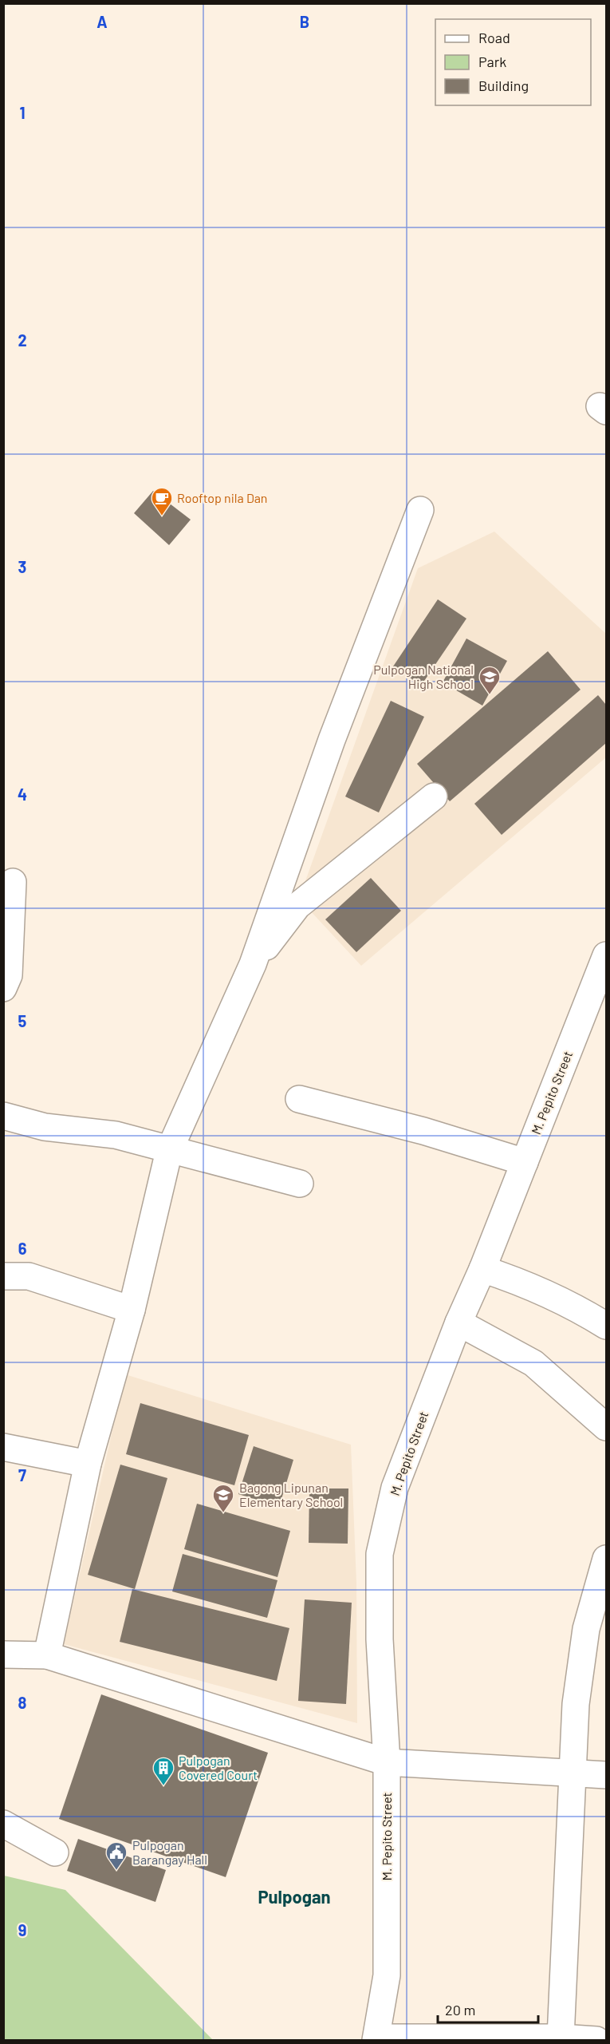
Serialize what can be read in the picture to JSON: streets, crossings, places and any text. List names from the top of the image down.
{
  "streets": {
    "street": ["M. Pepito Street"]
  },
  "districts": ["Pulpogan"],
  "places": {
    "cafe": ["Rooftop nila Dan"],
    "school or university": ["Pulpogan National High School", "Bagong Lipunan Elementary School"],
    "building": ["Pulpogan Covered Court"],
    "public building": ["Pulpogan Barangay Hall"]
  },
  "legend": ["Road", "Park", "Building"],
  "scale_bar": "20 m",
  "grid": {
    "columns": ["A", "B"],
    "rows": [
      "1",
      "2",
      "3",
      "4",
      "5",
      "6",
      "7",
      "8",
      "9"
    ]
  }
}
